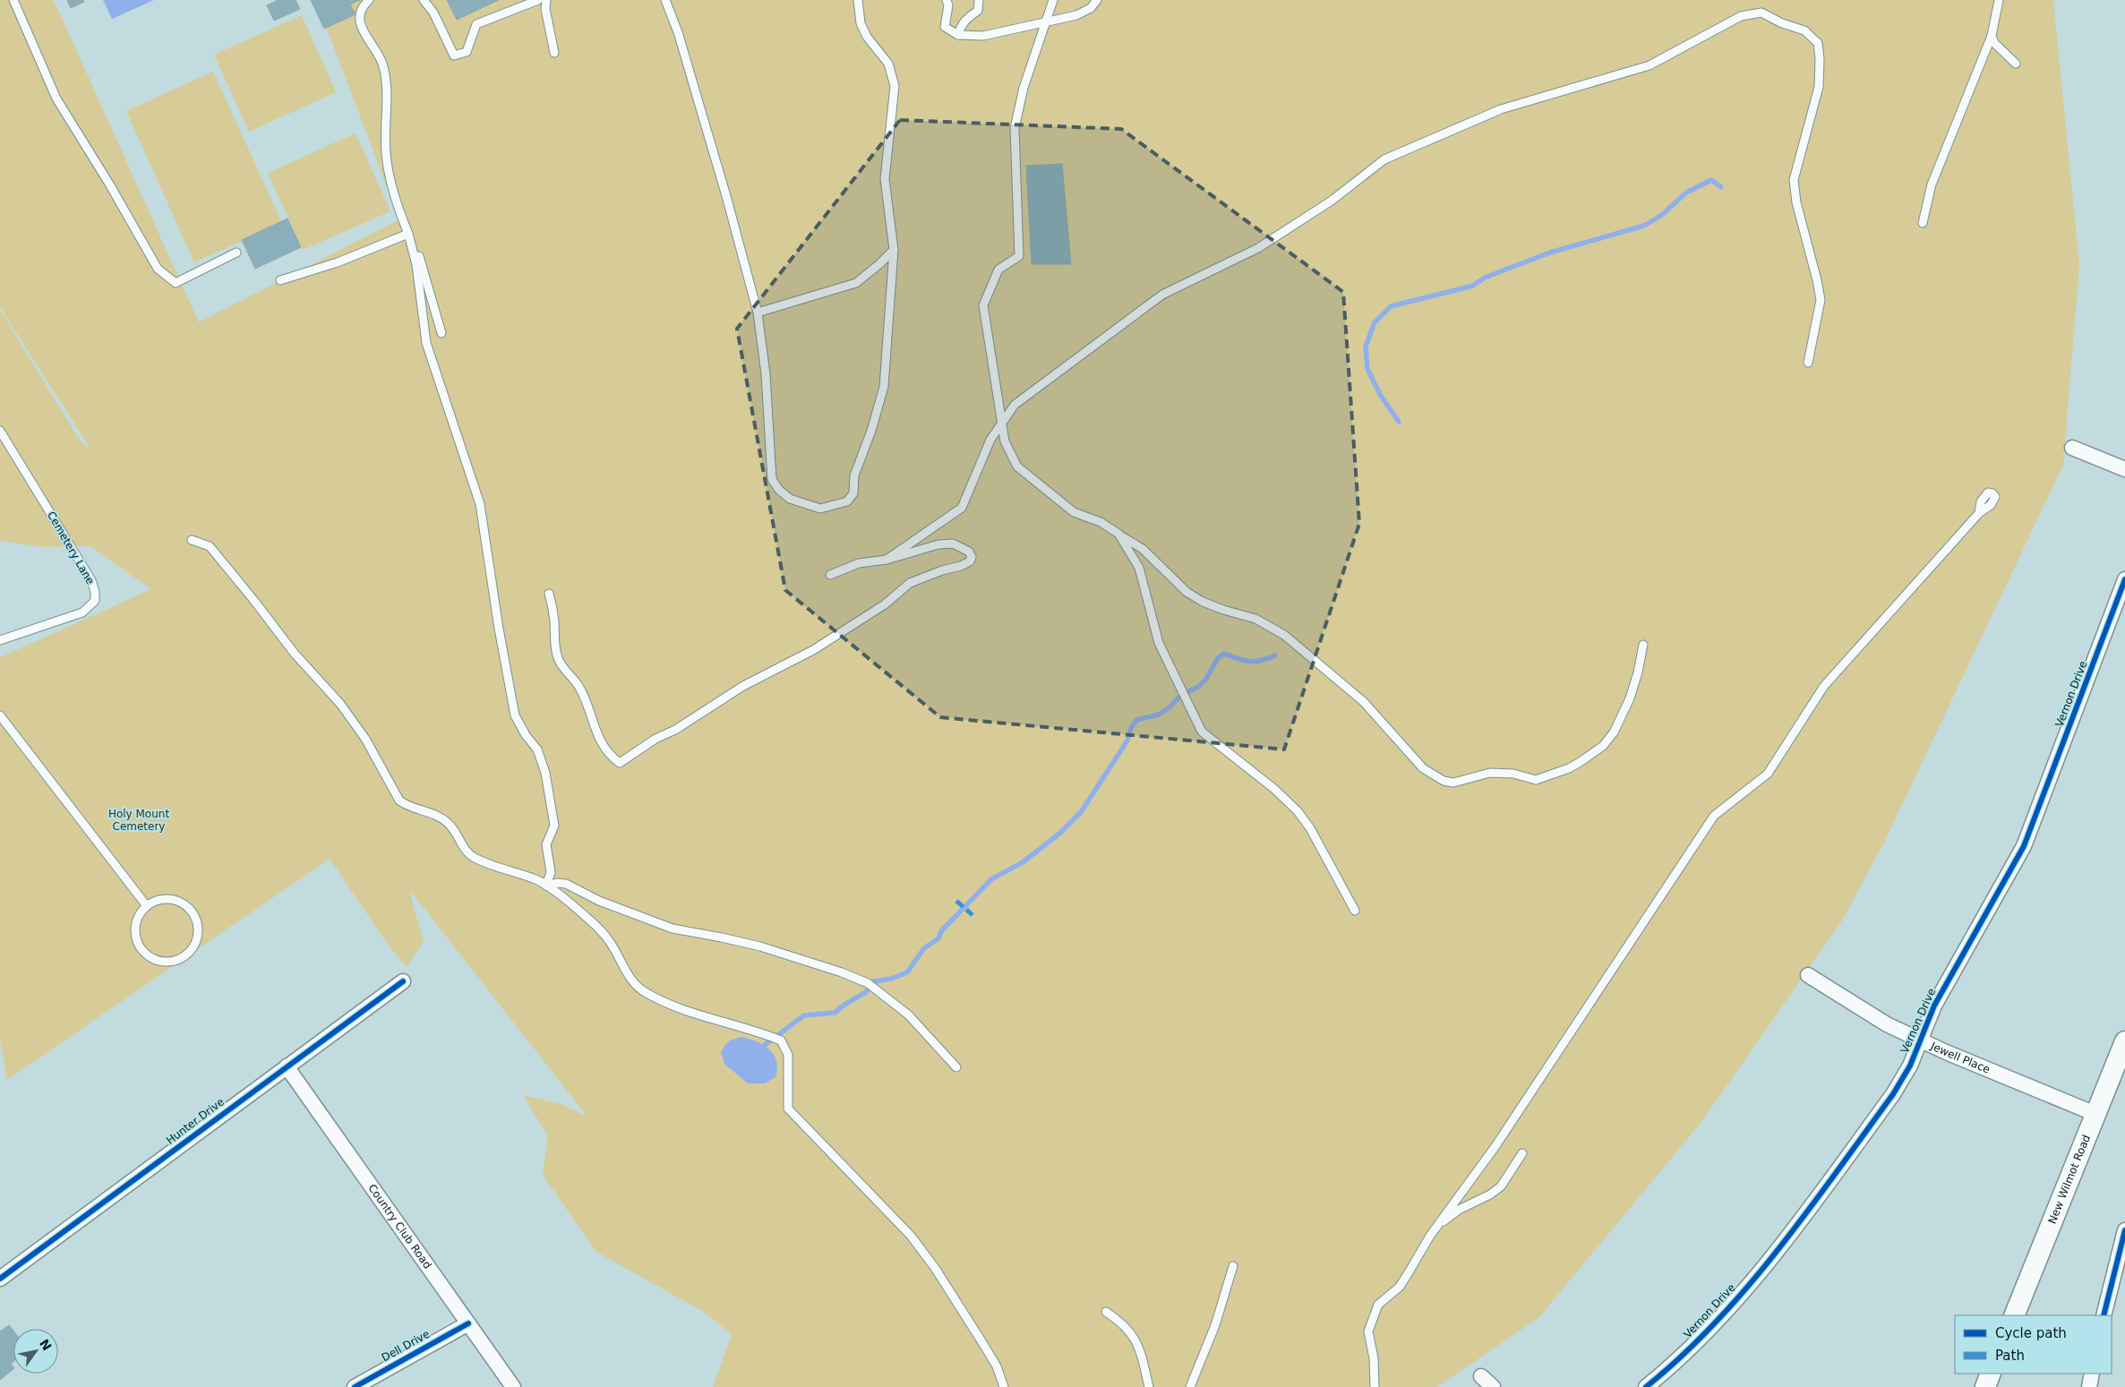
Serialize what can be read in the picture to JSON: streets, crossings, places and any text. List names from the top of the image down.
{
  "streets": {
    "street": [
      "Vernon Drive",
      "Jewell Place",
      "Hunter Drive",
      "New Wilmot Road",
      "Country Club Road",
      "Dell Drive"
    ],
    "lane": ["Cemetery Lane"]
  },
  "crossings": [
    ["Vernon Drive", "Jewell Place"],
    ["Jewell Place", "New Wilmot Road"],
    ["Hunter Drive", "Country Club Road"],
    ["Country Club Road", "Dell Drive"]
  ],
  "parks": ["Holy Mount Cemetery"],
  "legend": ["Cycle path", "Path"],
  "north": "top right"
}
